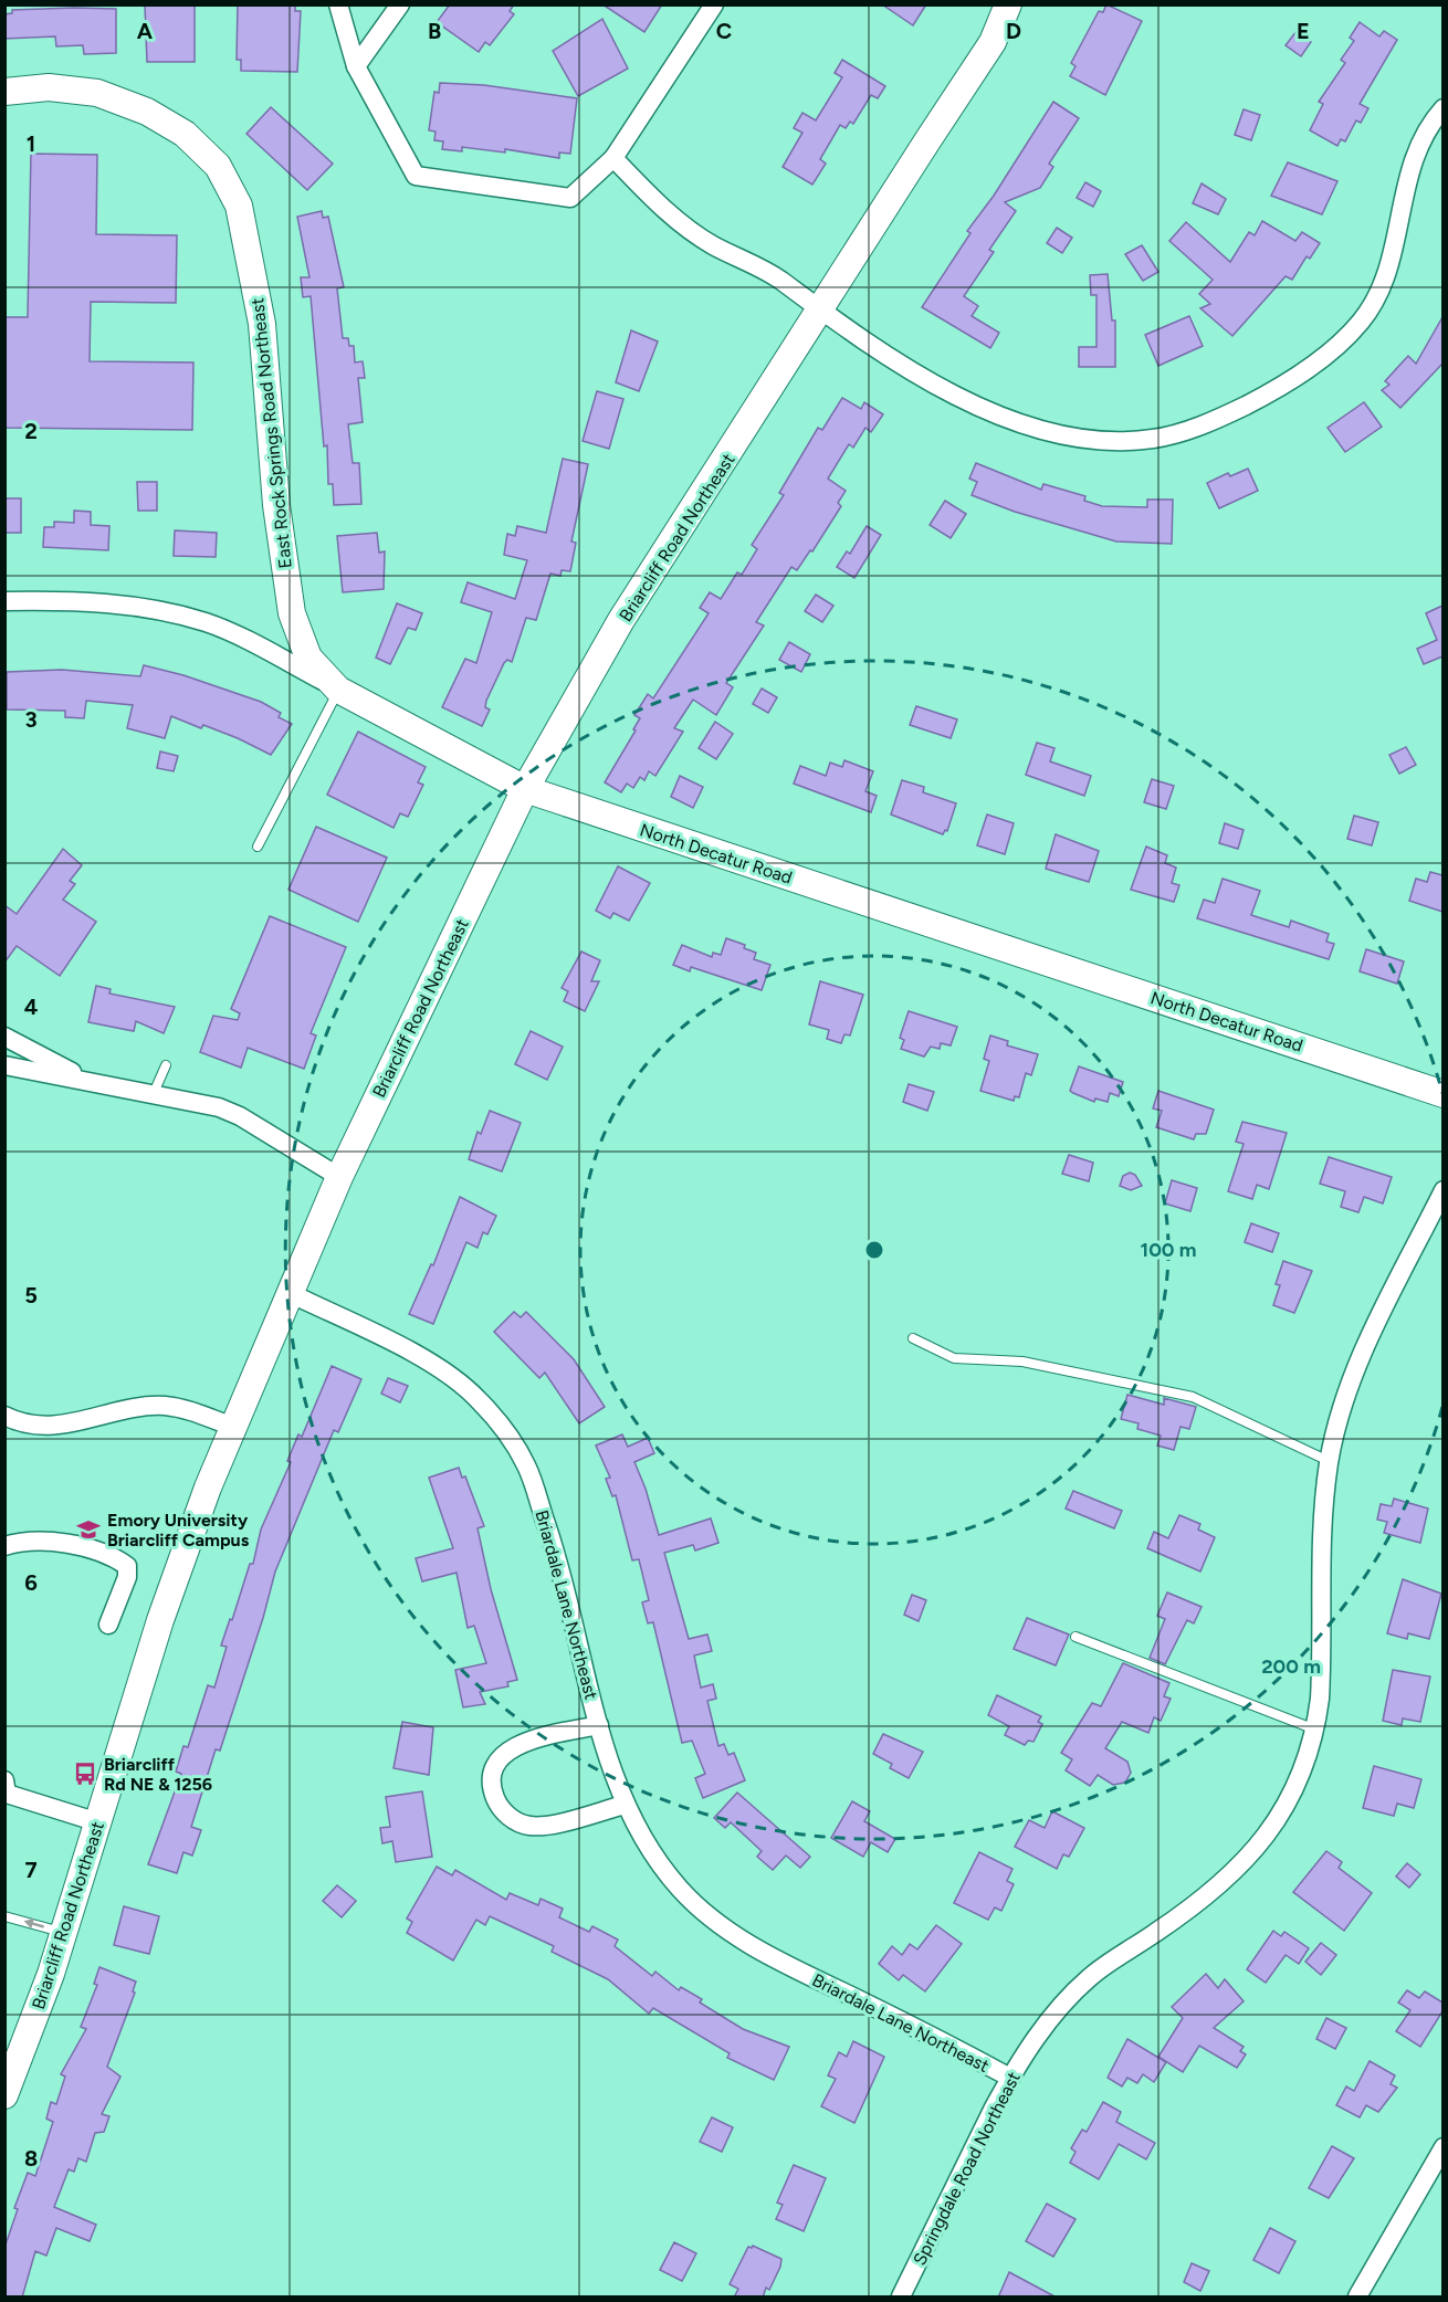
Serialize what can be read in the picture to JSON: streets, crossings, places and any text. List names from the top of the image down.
{
  "streets": {
    "main road": ["East Rock Springs Road Northeast", "Briarcliff Road Northeast", "North Decatur Road"],
    "street": ["Briardale Lane Northeast", "Springdale Road Northeast"]
  },
  "crossings": [
    ["East Rock Springs Road Northeast", "North Decatur Road"],
    ["Briarcliff Road Northeast", "North Decatur Road"],
    ["Briarcliff Road Northeast", "Briardale Lane Northeast"],
    ["Briardale Lane Northeast", "Springdale Road Northeast"]
  ],
  "places": {
    "school or university": ["Emory University Briarcliff Campus"],
    "bus stop": ["Briarcliff Rd NE & 1256"]
  },
  "grid": {
    "columns": [
      "A",
      "B",
      "C",
      "D",
      "E"
    ],
    "rows": [
      "1",
      "2",
      "3",
      "4",
      "5",
      "6",
      "7",
      "8"
    ]
  },
  "rings": ["100 m", "200 m"]
}
